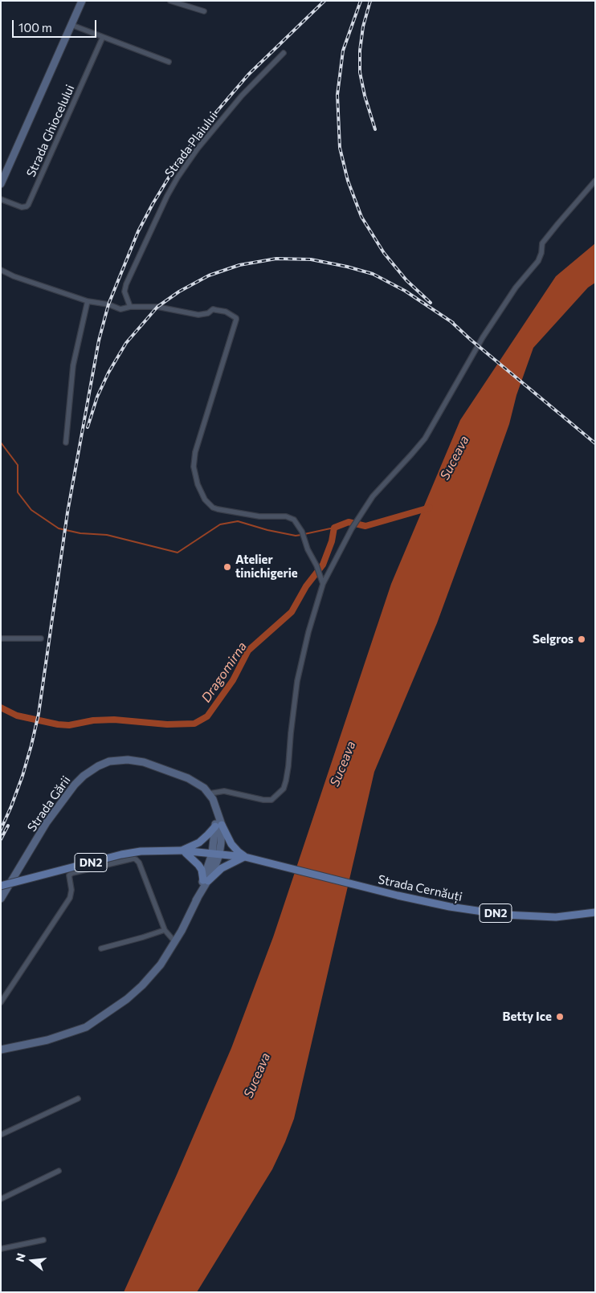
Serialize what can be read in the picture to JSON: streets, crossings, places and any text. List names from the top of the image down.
{
  "streets": {
    "main road": ["DN2", "Strada Cernăuți"],
    "street": ["Strada Ghiocelului", "Strada Plaiului", "Strada Gării"]
  },
  "crossings": [
    ["DN2", "Strada Cernăuți"]
  ],
  "water": ["Suceava", "Dragomirna"],
  "places": ["Atelier tinichigerie", "Selgros", "Betty Ice"],
  "scale_bar": "100 m",
  "north": "left"
}
